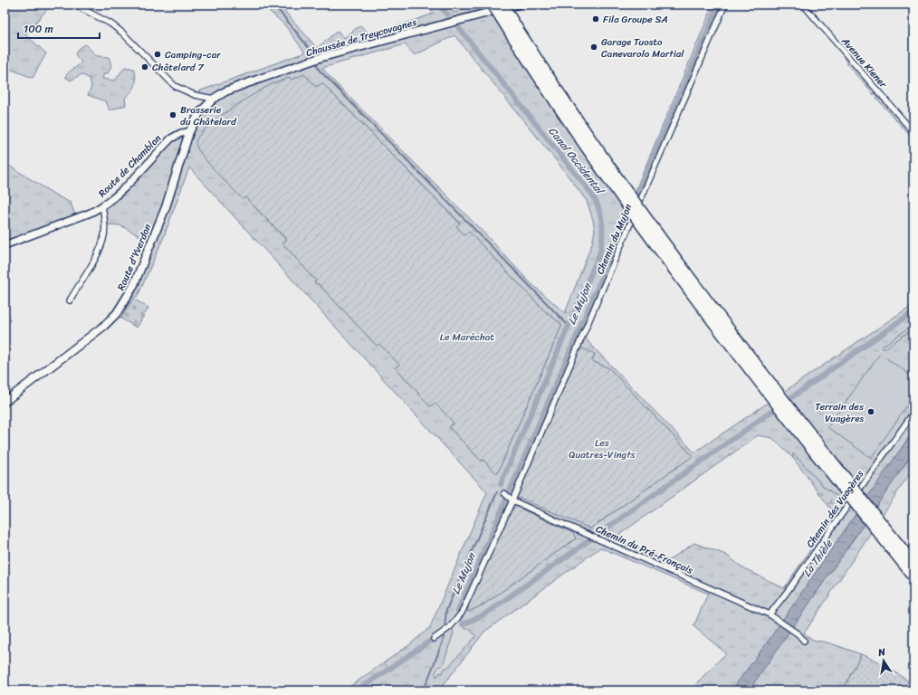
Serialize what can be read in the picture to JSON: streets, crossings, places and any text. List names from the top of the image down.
{
  "streets": {
    "main road": ["Chaussée de Treycovagnes", "Route d'Yverdon"],
    "street": [
      "Avenue Kiener",
      "Route de Chamblon",
      "Chemin du Mujon",
      "Chemin des Vuagères",
      "Chemin du Pré-Français"
    ]
  },
  "crossings": [
    ["Route de Chamblon", "Route d'Yverdon"],
    ["Chemin du Mujon", "Chemin du Pré-Français"],
    ["Chemin des Vuagères", "Chemin du Pré-Français"]
  ],
  "water": ["Canal Occidental", "Le Mujon", "La Thièle"],
  "parks": ["Le Maréchat", "Les Quatres-Vingts"],
  "places": [
    "Fila Groupe SA",
    "Garage Tuosto Canevarolo Martial",
    "Camping-car",
    "Châtelard 7",
    "Brasserie du Châtelard",
    "Terrain des Vuagères"
  ],
  "scale_bar": "100 m",
  "north": "top"
}
